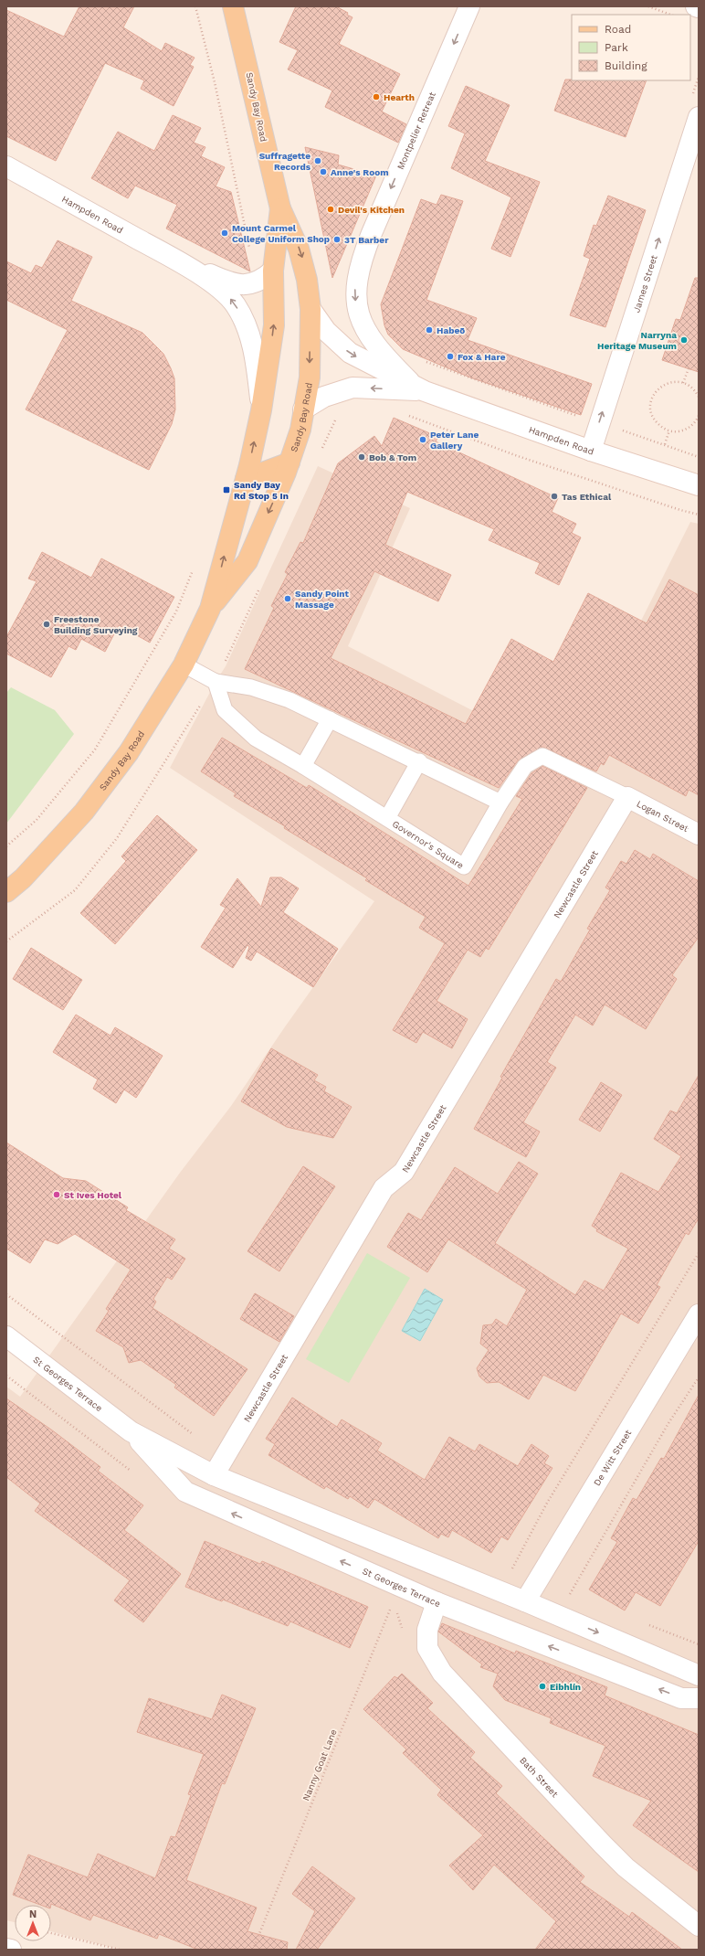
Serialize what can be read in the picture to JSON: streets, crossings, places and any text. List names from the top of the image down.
{
  "streets": {
    "main road": ["Sandy Bay Road"],
    "street": [
      "Montpelier Retreat",
      "Hampden Road",
      "James Street",
      "Logan Street",
      "Newcastle Street",
      "St Georges Terrace",
      "De Witt Street",
      "Bath Street"
    ],
    "lane": ["Governor's Square"],
    "path": ["Nanny Goat Lane"]
  },
  "crossings": [
    ["Sandy Bay Road", "Hampden Road"],
    ["Montpelier Retreat", "Hampden Road"],
    ["Hampden Road", "James Street"],
    ["Logan Street", "Governor's Square"],
    ["Logan Street", "Newcastle Street"],
    ["Governor's Square", "Newcastle Street"],
    ["Newcastle Street", "St Georges Terrace"],
    ["St Georges Terrace", "De Witt Street"],
    ["St Georges Terrace", "Nanny Goat Lane"],
    ["St Georges Terrace", "Bath Street"]
  ],
  "one_way": ["Montpelier Retreat", "James Street"],
  "places": {
    "other": [
      "Hearth",
      "Suffragette Records",
      "Anne's Room",
      "Devil's Kitchen",
      "Mount Carmel College Uniform Shop",
      "3T Barber",
      "Habeō",
      "Narryna Heritage Museum",
      "Fox & Hare",
      "Peter Lane Gallery",
      "Bob & Tom",
      "Tas Ethical",
      "Sandy Point Massage",
      "Freestone Building Surveying",
      "St Ives Hotel",
      "Eibhlín"
    ],
    "transit": ["Sandy Bay Rd Stop 5 In"]
  },
  "legend": ["Road", "Park", "Building"],
  "north": "top"
}
